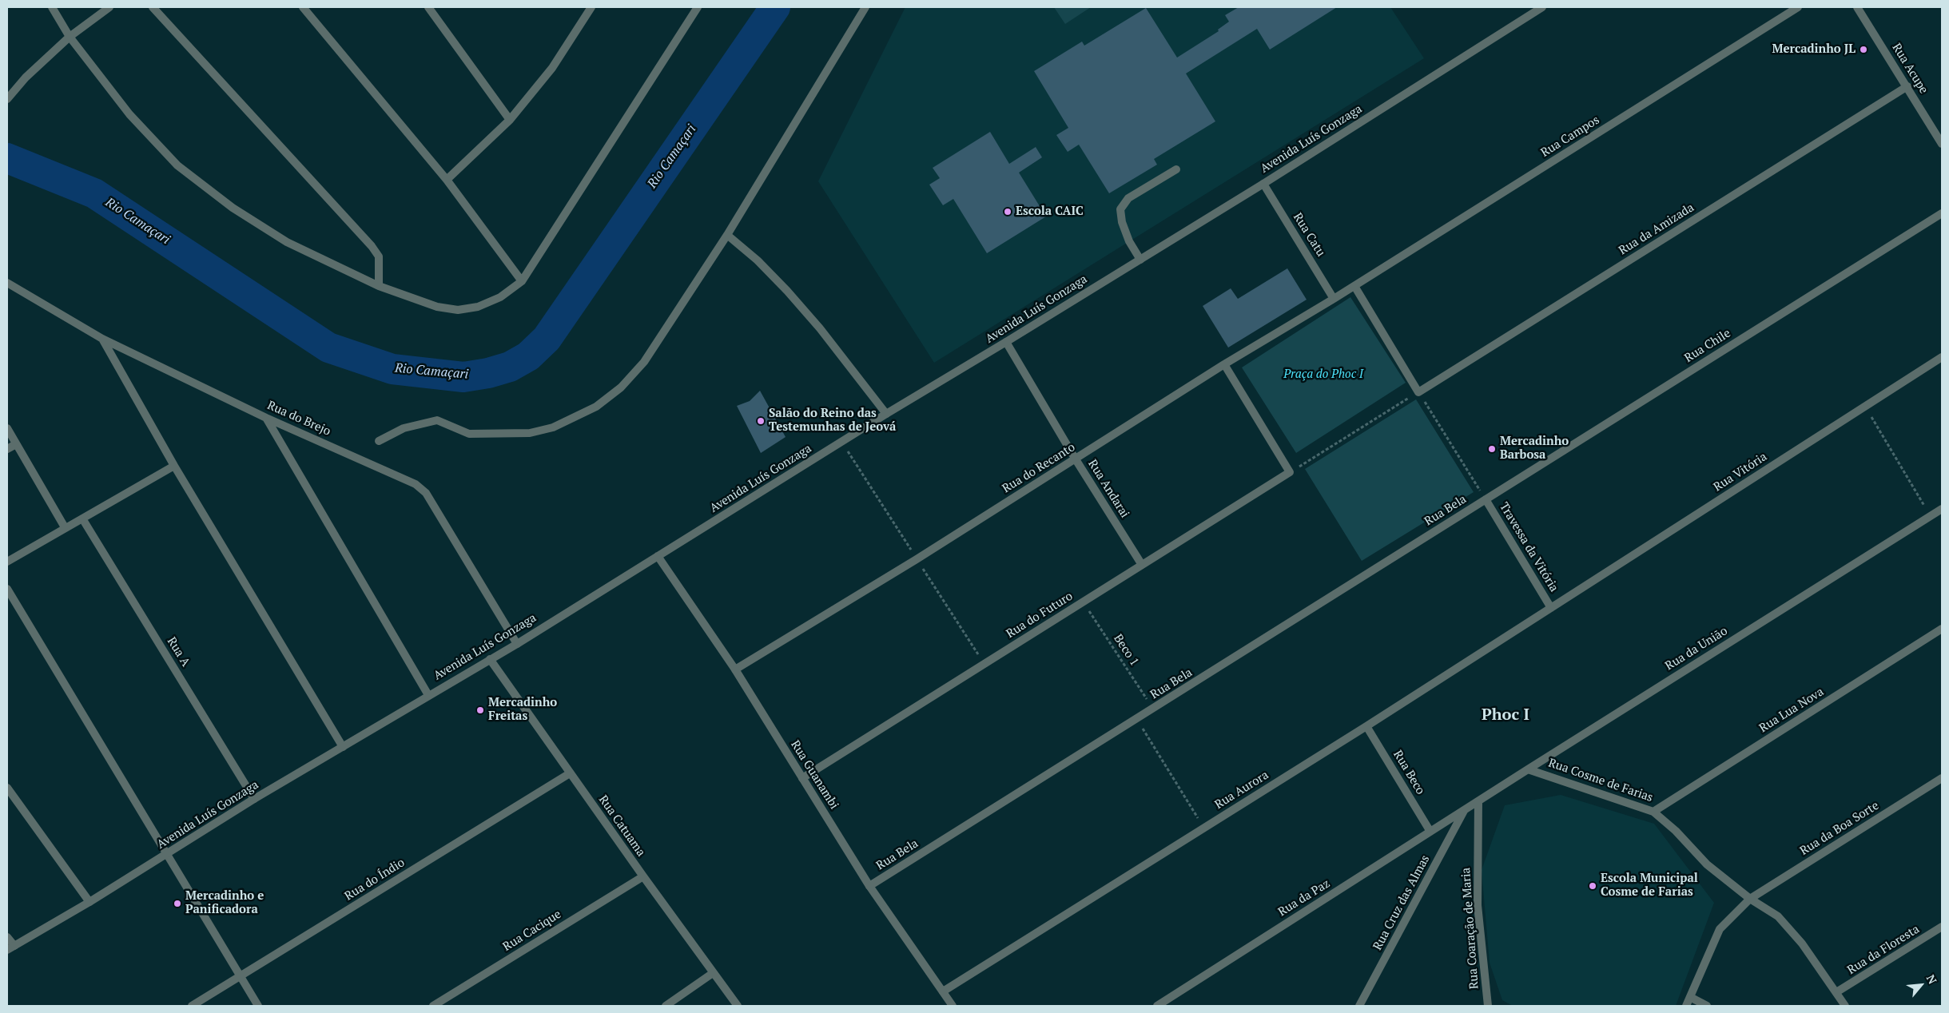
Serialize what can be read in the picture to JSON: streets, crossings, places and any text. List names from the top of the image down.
{
  "streets": {
    "street": [
      "Rua Acupe",
      "Rua Campos",
      "Avenida Luís Gonzaga",
      "Rua da Amizada",
      "Rua Catu",
      "Rua Chile",
      "Rua do Brejo",
      "Rua do Recanto",
      "Rua Vitória",
      "Rua Andarai",
      "Rua Bela",
      "Travessa da Vitória",
      "Rua do Futuro",
      "Rua da União",
      "Rua A",
      "Rua Lua Nova",
      "Rua Beco",
      "Rua Guanambi",
      "Rua Cosme de Farias",
      "Rua Aurora",
      "Rua Catuama",
      "Rua da Boa Sorte",
      "Rua do Índio",
      "Rua da Paz",
      "Rua Cruz das Almas",
      "Rua Coaração de Maria",
      "Rua Cacique",
      "Rua da Floresta"
    ],
    "path": ["Beco 1"]
  },
  "crossings": [
    ["Rua Acupe", "Rua da Amizada"],
    ["Rua Campos", "Rua do Recanto"],
    ["Avenida Luís Gonzaga", "Rua Catu"],
    ["Avenida Luís Gonzaga", "Rua do Brejo"],
    ["Avenida Luís Gonzaga", "Rua Andarai"],
    ["Avenida Luís Gonzaga", "Rua A"],
    ["Avenida Luís Gonzaga", "Rua Guanambi"],
    ["Avenida Luís Gonzaga", "Rua Catuama"],
    ["Rua Catu", "Rua do Recanto"],
    ["Rua Chile", "Rua Bela"],
    ["Rua Chile", "Travessa da Vitória"],
    ["Rua do Recanto", "Rua Andarai"],
    ["Rua do Recanto", "Rua Guanambi"],
    ["Rua Vitória", "Travessa da Vitória"],
    ["Rua Vitória", "Rua Aurora"],
    ["Rua Andarai", "Rua do Futuro"],
    ["Rua Bela", "Travessa da Vitória"],
    ["Rua Bela", "Beco 1"],
    ["Rua Bela", "Rua Guanambi"],
    ["Travessa da Vitória", "Rua Aurora"],
    ["Rua do Futuro", "Beco 1"],
    ["Rua do Futuro", "Rua Guanambi"],
    ["Rua da União", "Rua Cosme de Farias"],
    ["Rua da União", "Rua da Paz"],
    ["Rua da União", "Rua Cruz das Almas"],
    ["Rua da União", "Rua Coaração de Maria"],
    ["Rua Lua Nova", "Rua Cosme de Farias"],
    ["Rua Beco", "Rua Aurora"],
    ["Rua Beco", "Rua da Paz"],
    ["Rua Guanambi", "Rua Aurora"],
    ["Rua Cosme de Farias", "Rua da Boa Sorte"],
    ["Rua Cosme de Farias", "Rua da Floresta"],
    ["Rua Catuama", "Rua do Índio"],
    ["Rua Catuama", "Rua Cacique"],
    ["Rua da Paz", "Rua Cruz das Almas"]
  ],
  "districts": ["Phoc I"],
  "water": ["Rio Camaçari"],
  "parks": ["Praça do Phoc I"],
  "places": [
    "Mercadinho JL",
    "Escola CAIC",
    "Salão do Reino das Testemunhas de Jeová",
    "Mercadinho Barbosa",
    "Mercadinho Freitas",
    "Escola Municipal Cosme de Farias",
    "Mercadinho e Panificadora"
  ],
  "north": "top right"
}
